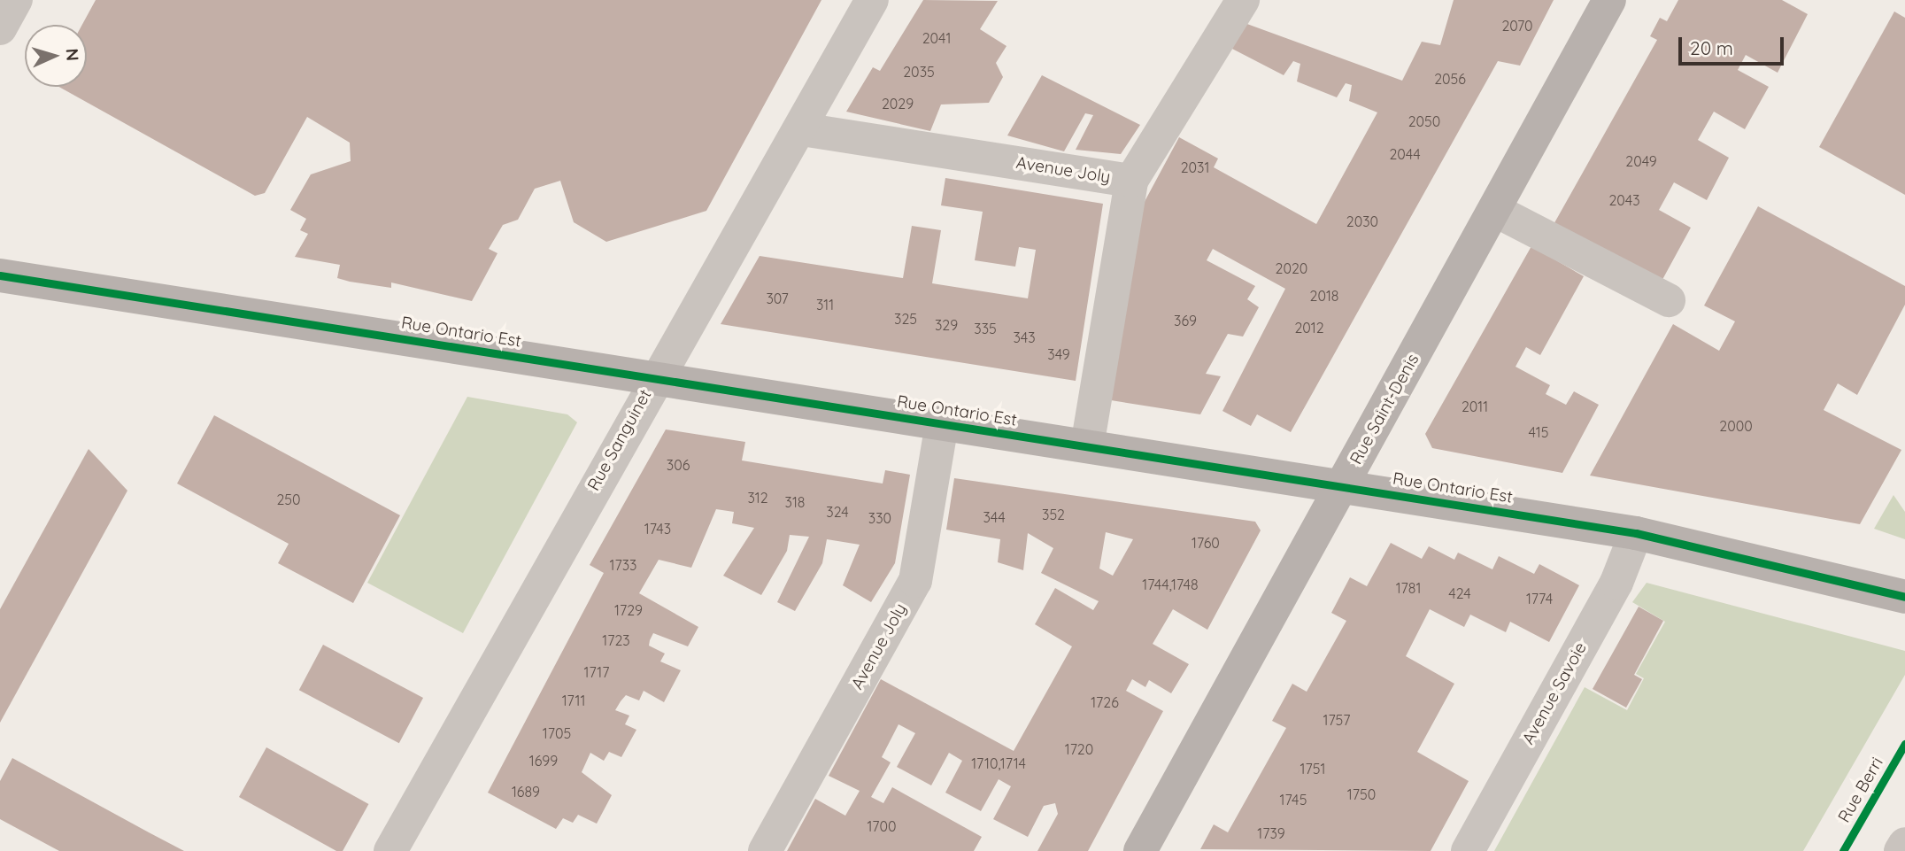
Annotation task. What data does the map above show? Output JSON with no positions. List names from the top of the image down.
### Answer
{
  "streets": {
    "main road": ["Rue Ontario Est", "Rue Saint-Denis"],
    "street": ["Avenue Joly", "Rue Sanguinet", "Avenue Savoie"],
    "cycle path": ["Rue Berri"]
  },
  "crossings": [
    ["Avenue Joly", "Rue Ontario Est"],
    ["Avenue Joly", "Rue Sanguinet"],
    ["Rue Ontario Est", "Rue Saint-Denis"],
    ["Rue Ontario Est", "Rue Sanguinet"],
    ["Rue Ontario Est", "Avenue Savoie"]
  ],
  "house_numbers": [
    "2070",
    "2041",
    "2035",
    "2056",
    "2029",
    "2050",
    "2044",
    "2049",
    "2031",
    "2043",
    "2030",
    "2020",
    "2018",
    "307",
    "311",
    "325",
    "369",
    "329",
    "2012",
    "335",
    "343",
    "349",
    "2011",
    "2000",
    "415",
    "306",
    "312",
    "250",
    "318",
    "324",
    "352",
    "344",
    "330",
    "1743",
    "1760",
    "1733",
    "1744,1748",
    "1781",
    "424",
    "1774",
    "1729",
    "1723",
    "1717",
    "1711",
    "1726",
    "1757",
    "1705",
    "1720",
    "1699",
    "1710,1714",
    "1751",
    "1689",
    "1750",
    "1745",
    "1700",
    "1739"
  ],
  "scale_bar": "20 m",
  "north": "right"
}
